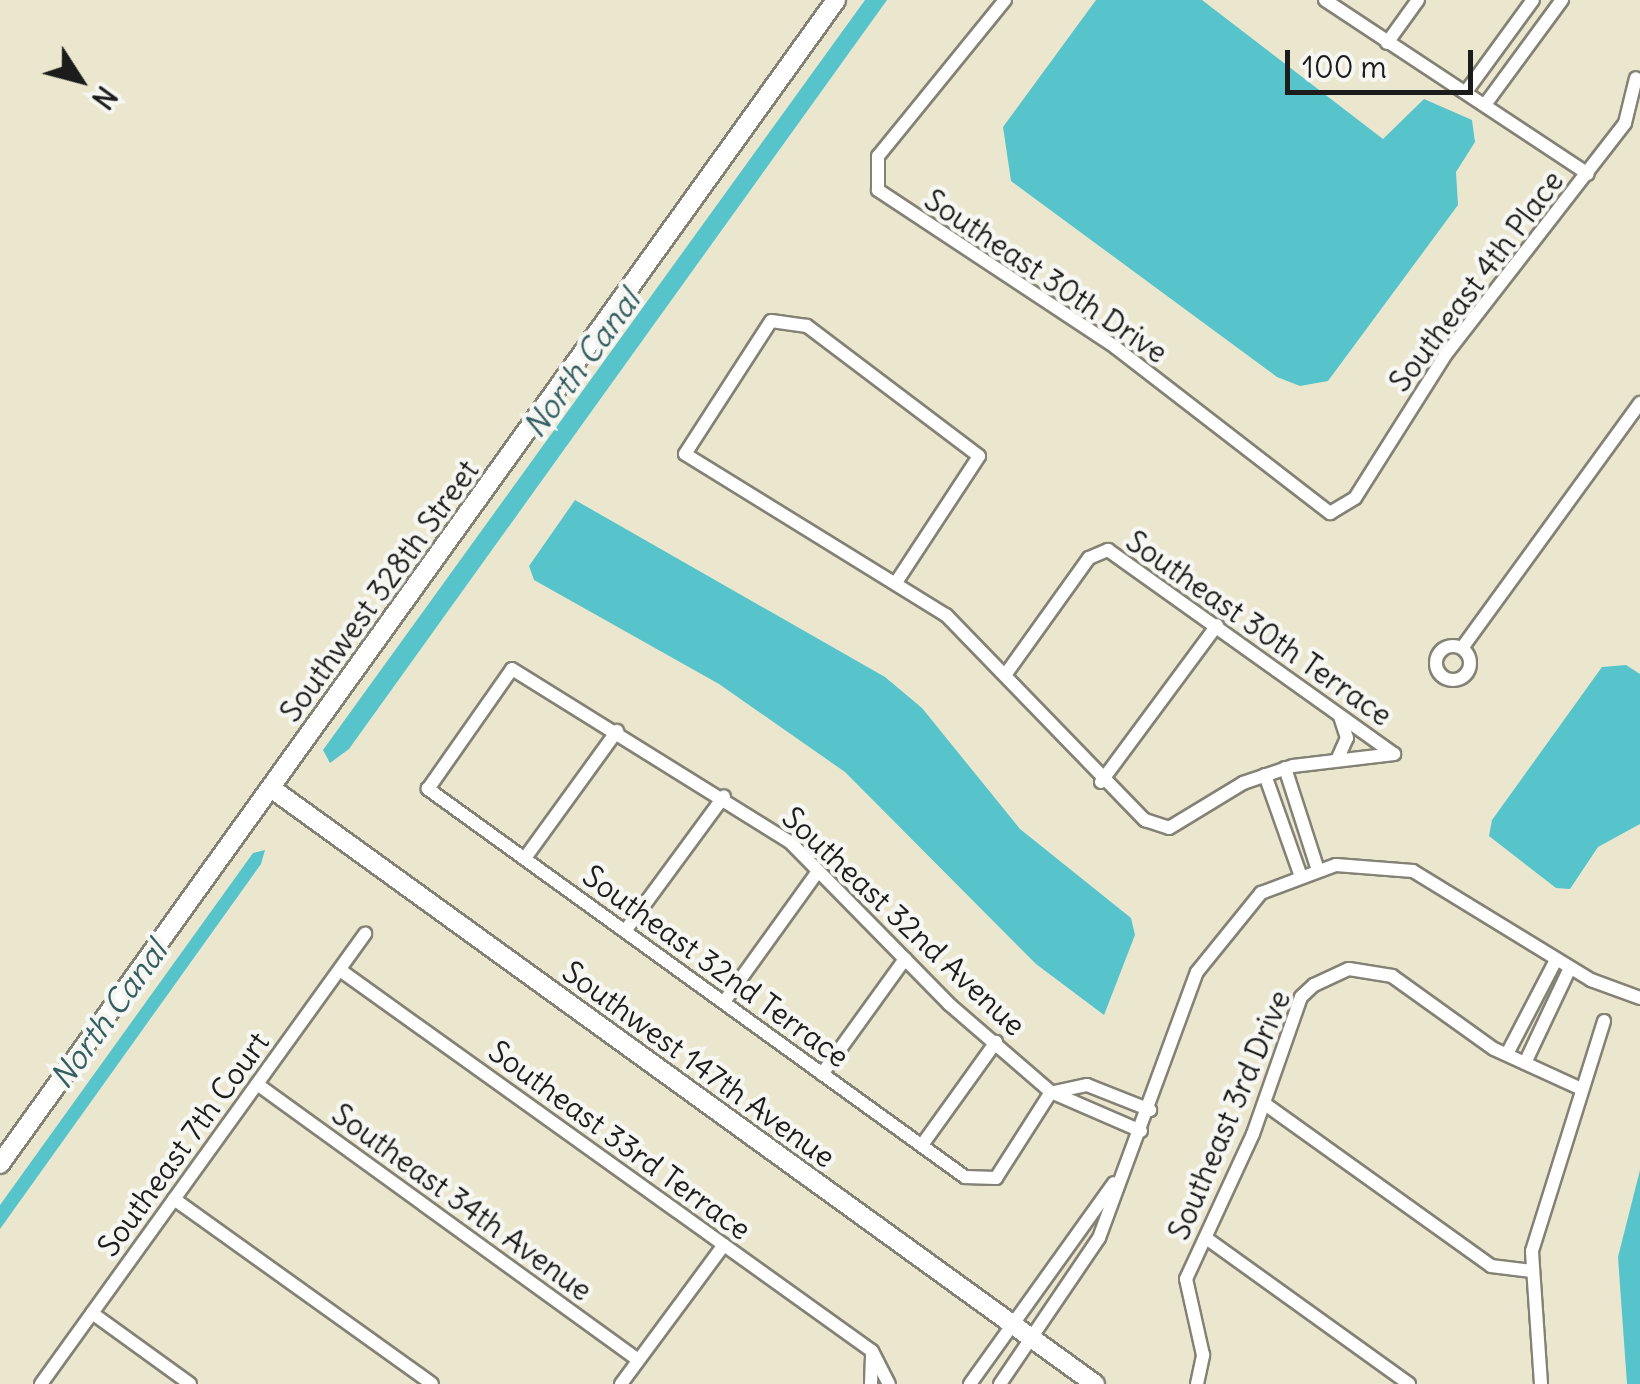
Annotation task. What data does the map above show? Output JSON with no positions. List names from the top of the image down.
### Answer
{
  "streets": {
    "street": [
      "Southeast 30th Drive",
      "Southeast 4th Place",
      "Southwest 328th Street",
      "Southeast 30th Terrace",
      "Southeast 32nd Avenue",
      "Southeast 32nd Terrace",
      "Southwest 147th Avenue",
      "Southeast 3rd Drive",
      "Southeast 33rd Terrace",
      "Southeast 7th Court",
      "Southeast 34th Avenue"
    ]
  },
  "crossings": [
    ["Southeast 30th Drive", "Southeast 4th Place"],
    ["Southwest 328th Street", "Southwest 147th Avenue"],
    ["Southeast 32nd Avenue", "Southeast 32nd Terrace"],
    ["Southeast 33rd Terrace", "Southeast 7th Court"],
    ["Southeast 7th Court", "Southeast 34th Avenue"]
  ],
  "water": ["North Canal"],
  "scale_bar": "100 m",
  "north": "bottom right"
}
